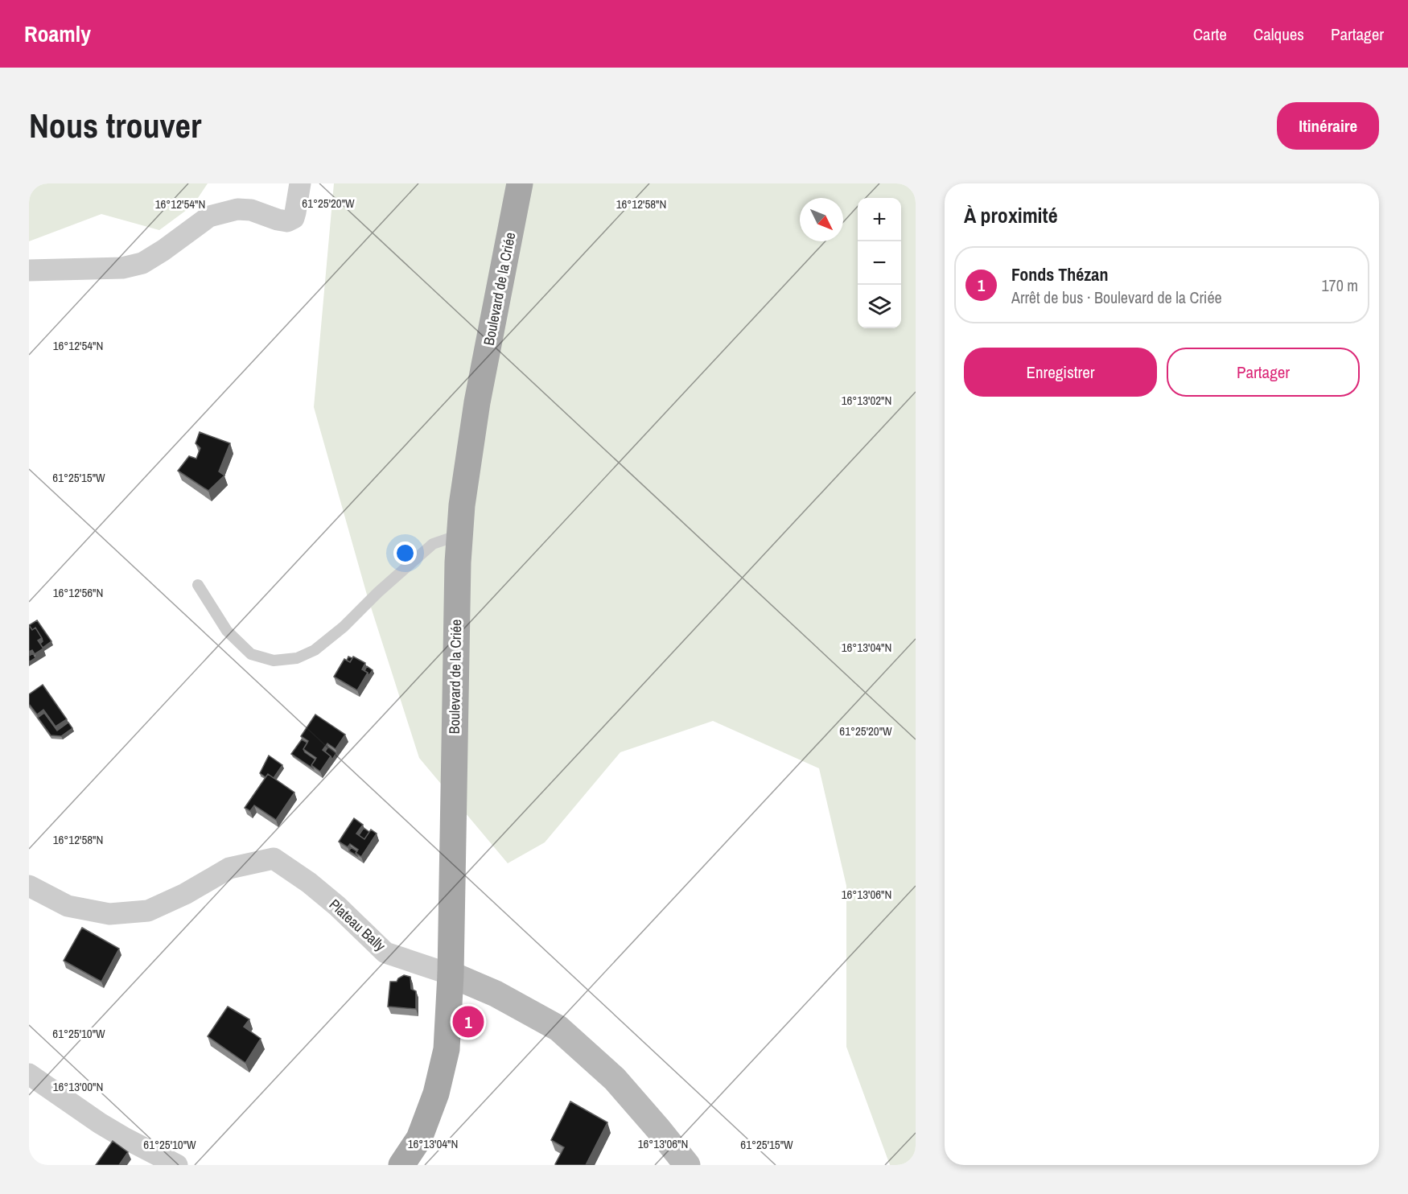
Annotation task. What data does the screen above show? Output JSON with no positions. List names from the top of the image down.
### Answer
{
  "streets": {
    "main road": ["Boulevard de la Criée"],
    "street": ["Plateau Bally"]
  },
  "crossings": [
    ["Boulevard de la Criée", "Plateau Bally"]
  ],
  "north": "bottom right",
  "page": {
    "header": "Roamly",
    "nav": ["Carte", "Calques", "Partager"],
    "buttons": [
      "Itinéraire",
      ["Enregistrer", "Partager"]
    ],
    "title": "Nous trouver",
    "heading": "À proximité",
    "map_buttons": ["+", "−"],
    "list": [
      {
        "mark": "1",
        "name": "Fonds Thézan",
        "note": "Arrêt de bus · Boulevard de la Criée",
        "value": "170 m"
      }
    ],
    "pins": "1"
  },
  "coordinates": [
    "61°25'20\"W",
    "16°12'54\"N",
    "16°12'58\"N",
    "16°13'02\"N",
    "61°25'15\"W",
    "16°12'56\"N",
    "16°13'04\"N",
    "16°13'06\"N",
    "61°25'10\"W",
    "16°13'00\"N"
  ]
}
